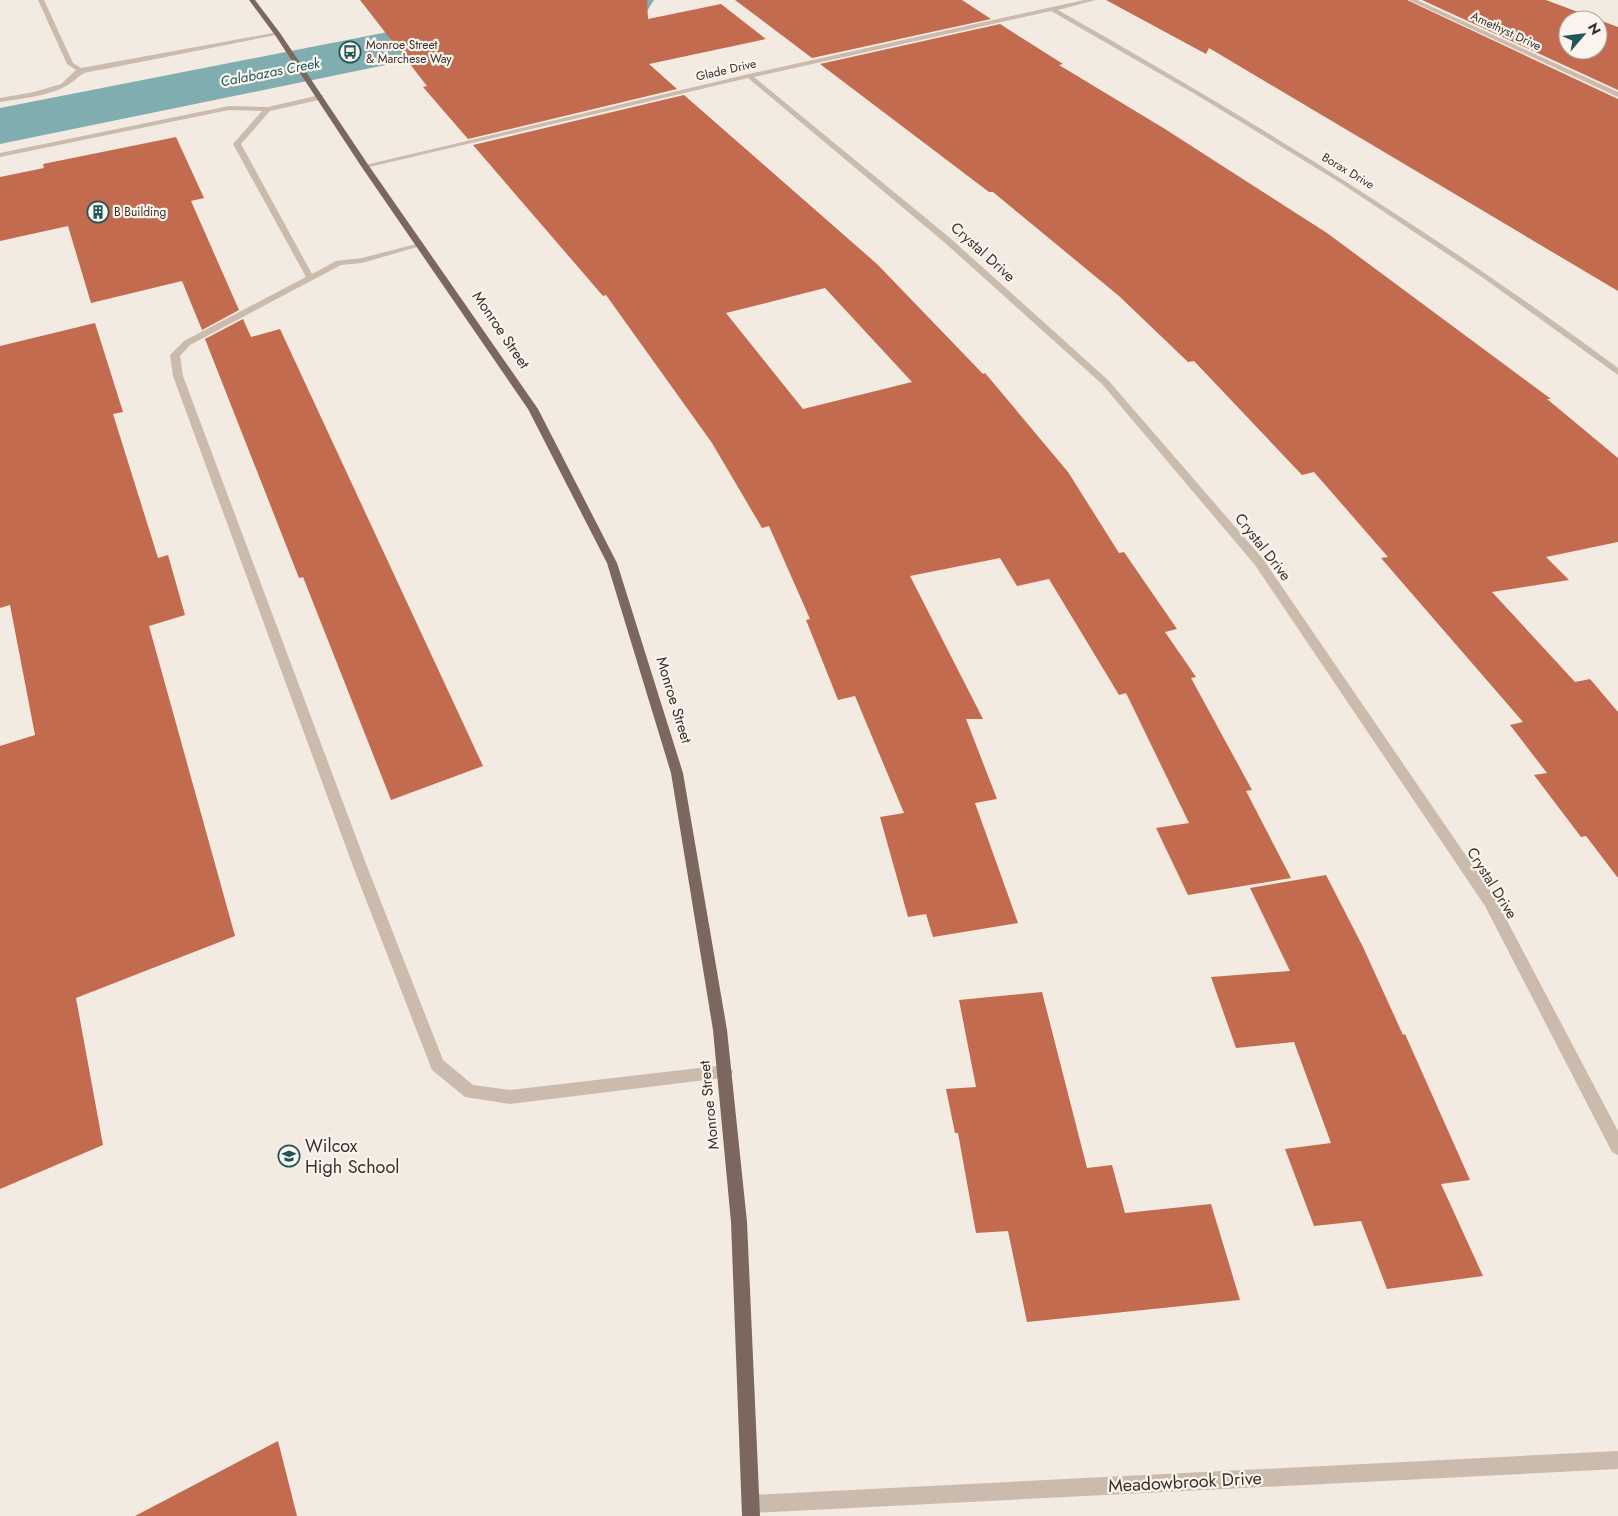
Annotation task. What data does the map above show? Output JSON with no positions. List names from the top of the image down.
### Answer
{
  "streets": {
    "main road": ["Monroe Street"],
    "street": [
      "Amethyst Drive",
      "Glade Drive",
      "Borax Drive",
      "Crystal Drive",
      "Meadowbrook Drive"
    ]
  },
  "crossings": [
    ["Glade Drive", "Borax Drive"],
    ["Glade Drive", "Crystal Drive"],
    ["Glade Drive", "Monroe Street"],
    ["Monroe Street", "Meadowbrook Drive"]
  ],
  "water": ["Calabazas Creek"],
  "places": {
    "bus stop": ["Monroe Street & Marchese Way"],
    "building": ["B Building"],
    "school or university": ["Wilcox High School"]
  },
  "north": "top right"
}
